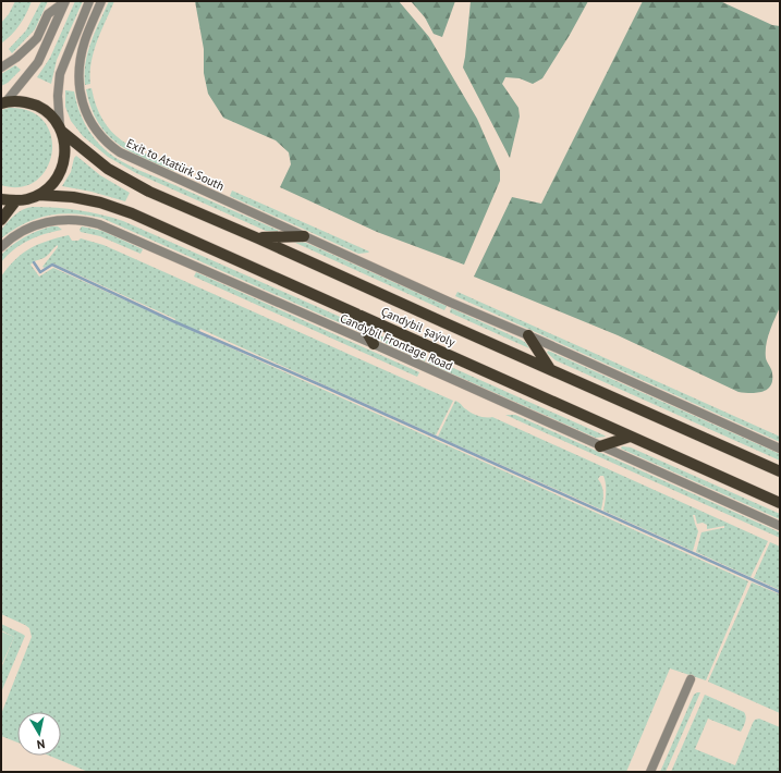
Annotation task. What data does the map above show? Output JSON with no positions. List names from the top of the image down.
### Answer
{
  "streets": {
    "main road": ["Çandybil şaýoly"],
    "street": ["Exit to Atatürk South", "Candybil Frontage Road"]
  },
  "north": "bottom"
}
